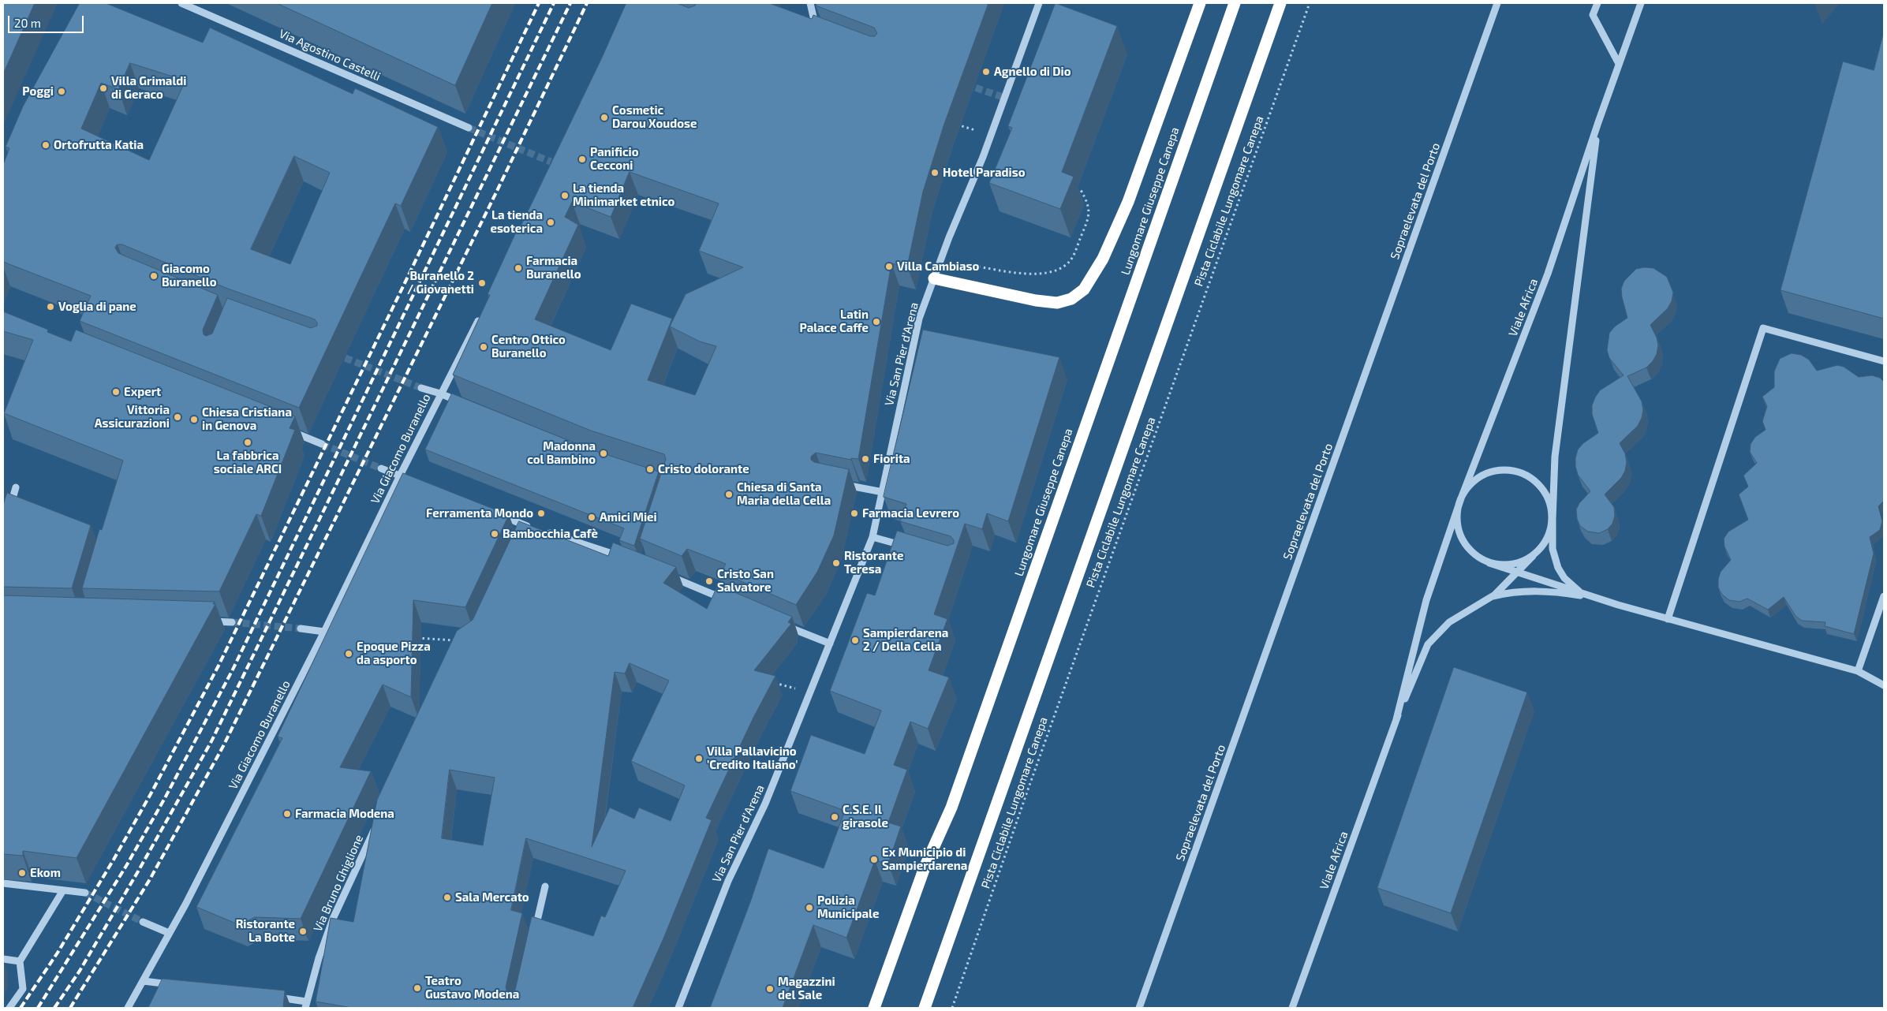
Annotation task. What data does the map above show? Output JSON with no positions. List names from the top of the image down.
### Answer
{
  "streets": {
    "highway": ["Lungomare Giuseppe Canepa"],
    "street": [
      "Via Agostino Castelli",
      "Sopraelevata del Porto",
      "Viale Africa",
      "Via San Pier d'Arena",
      "Via Giacomo Buranello",
      "Via Bruno Ghiglione"
    ],
    "path": ["Pista Ciclabile Lungomare Canepa"]
  },
  "places": [
    "Agnello di Dio",
    "Villa Grimaldi di Geraco",
    "Poggi",
    "Cosmetic Darou Xoudose",
    "Ortofrutta Katia",
    "Panificio Cecconi",
    "Hotel Paradiso",
    "La tienda Minimarket etnico",
    "La tienda esoterica",
    "Villa Cambiaso",
    "Farmacia Buranello",
    "Giacomo Buranello",
    "Buranello 2 / Giovanetti",
    "Voglia di pane",
    "Latin Palace Caffe",
    "Centro Ottico Buranello",
    "Expert",
    "Vittoria Assicurazioni",
    "Chiesa Cristiana in Genova",
    "La fabbrica sociale ARCI",
    "Madonna col Bambino",
    "Fiorita",
    "Cristo dolorante",
    "Chiesa di Santa Maria della Cella",
    "Ferramenta Mondo",
    "Farmacia Levrero",
    "Amici Miei",
    "Bambocchia Cafè",
    "Ristorante Teresa",
    "Cristo San Salvatore",
    "Sampierdarena 2 / Della Cella",
    "Epoque Pizza da asporto",
    "Villa Pallavicino 'Credito Italiano'",
    "Farmacia Modena",
    "C.S.E. Il girasole",
    "Ex Municipio di Sampierdarena",
    "Ekom",
    "Sala Mercato",
    "Polizia Municipale",
    "Ristorante La Botte",
    "Teatro Gustavo Modena",
    "Magazzini del Sale"
  ],
  "scale_bar": "20 m"
}
